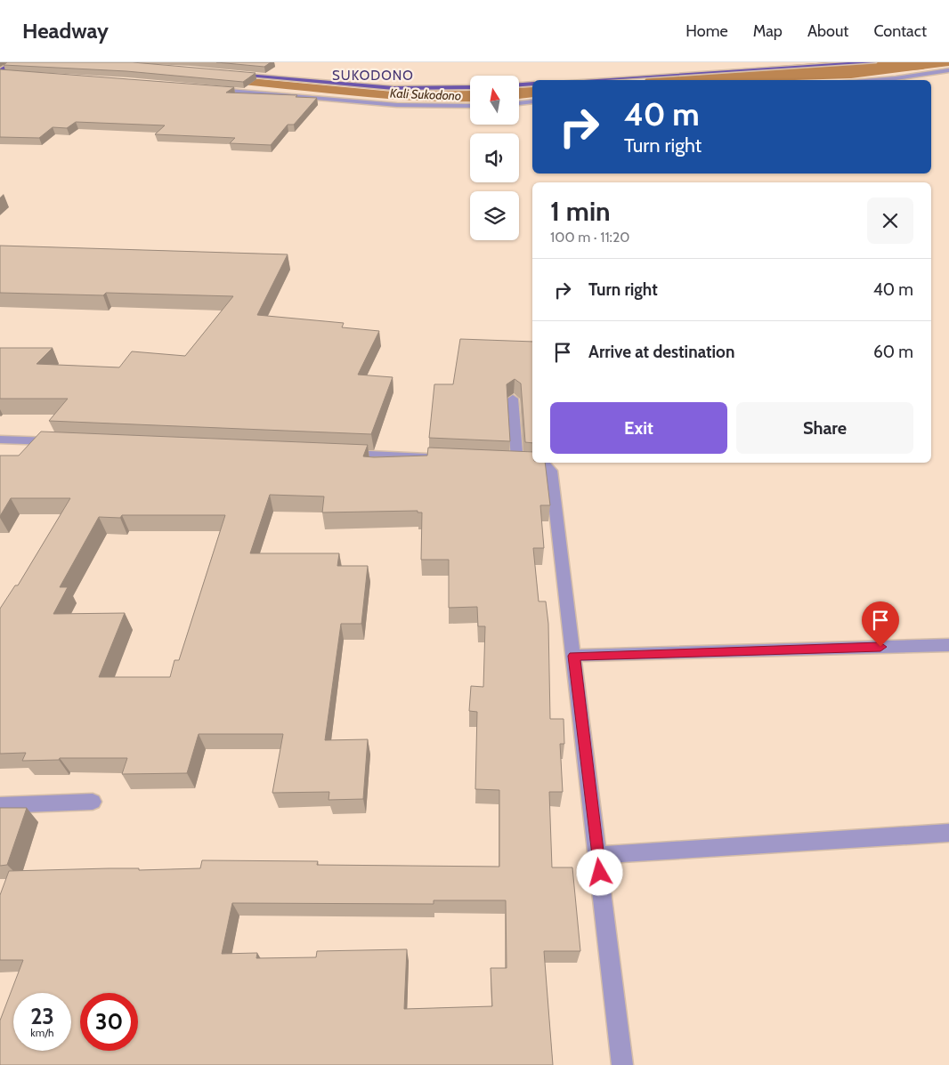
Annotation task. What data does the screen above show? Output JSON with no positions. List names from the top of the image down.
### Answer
{
  "districts": ["SUKODONO"],
  "water": ["Kali Sukodono"],
  "north": "top",
  "page": {
    "header": "Headway",
    "nav": [
      "Home",
      "Map",
      "About",
      "Contact"
    ],
    "turn": ["40 m", "Turn right"],
    "heading": ["1 min", "100 m · 11:20"],
    "list": [
      {
        "name": "Turn right",
        "value": "40 m"
      },
      {
        "name": "Arrive at destination",
        "value": "60 m"
      }
    ],
    "buttons": ["Exit", "Share"],
    "speed": "23 km/h",
    "limit": "30"
  }
}
